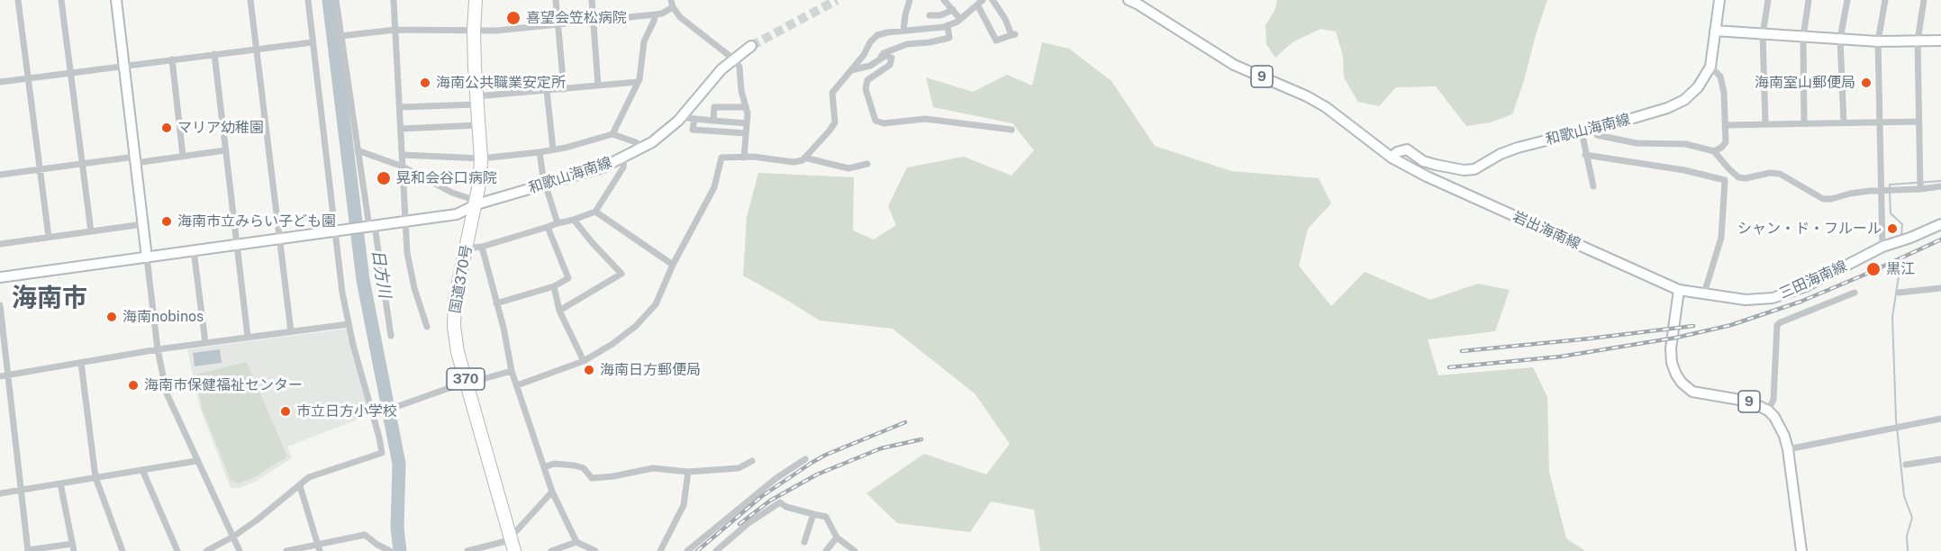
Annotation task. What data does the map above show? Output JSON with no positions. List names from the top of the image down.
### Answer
{
  "streets": {
    "highway": ["国道370号", "370"],
    "main road": [
      "9",
      "和歌山海南線",
      "岩出海南線",
      "三田海南線"
    ]
  },
  "crossings": [
    ["9", "岩出海南線"],
    ["9", "三田海南線"],
    ["和歌山海南線", "岩出海南線"],
    ["和歌山海南線", "国道370号"],
    ["岩出海南線", "三田海南線"]
  ],
  "districts": ["海南市"],
  "water": ["日方川"],
  "places": [
    "喜望会笠松病院",
    "海南公共職業安定所",
    "海南室山郵便局",
    "マリア幼稚園",
    "晃和会谷口病院",
    "海南市立みらい子ども園",
    "シャン・ド・フルール",
    "黒江",
    "海南nobinos",
    "海南日方郵便局",
    "海南市保健福祉センター",
    "市立日方小学校"
  ]
}
